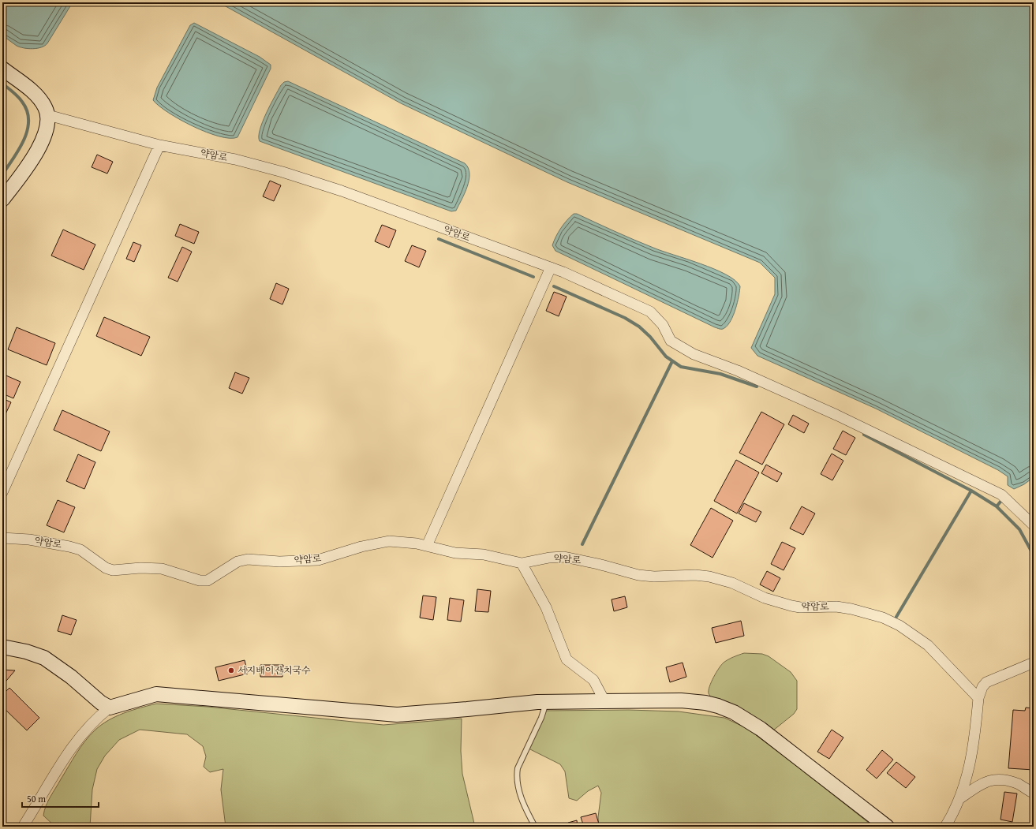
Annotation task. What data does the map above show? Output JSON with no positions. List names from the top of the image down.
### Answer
{
  "streets": {
    "street": ["약암로"]
  },
  "places": ["서지배이잔치국수"],
  "scale_bar": "50 m"
}
